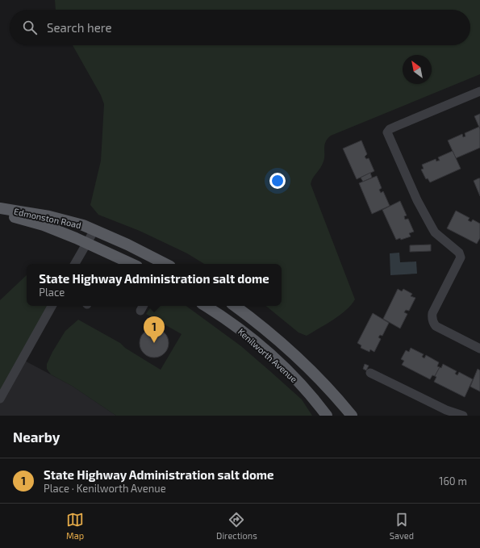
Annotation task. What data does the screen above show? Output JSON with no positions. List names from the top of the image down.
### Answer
{
  "streets": {
    "main road": ["Edmonston Road", "Kenilworth Avenue"]
  },
  "north": "top left",
  "page": {
    "search": "Search here",
    "popup": ["State Highway Administration salt dome", "Place"],
    "pins": "1",
    "heading": "Nearby",
    "list": [
      {
        "mark": "1",
        "name": "State Highway Administration salt dome",
        "note": "Place · Kenilworth Avenue",
        "value": "160 m"
      }
    ],
    "nav": ["Map", "Directions", "Saved"]
  }
}
